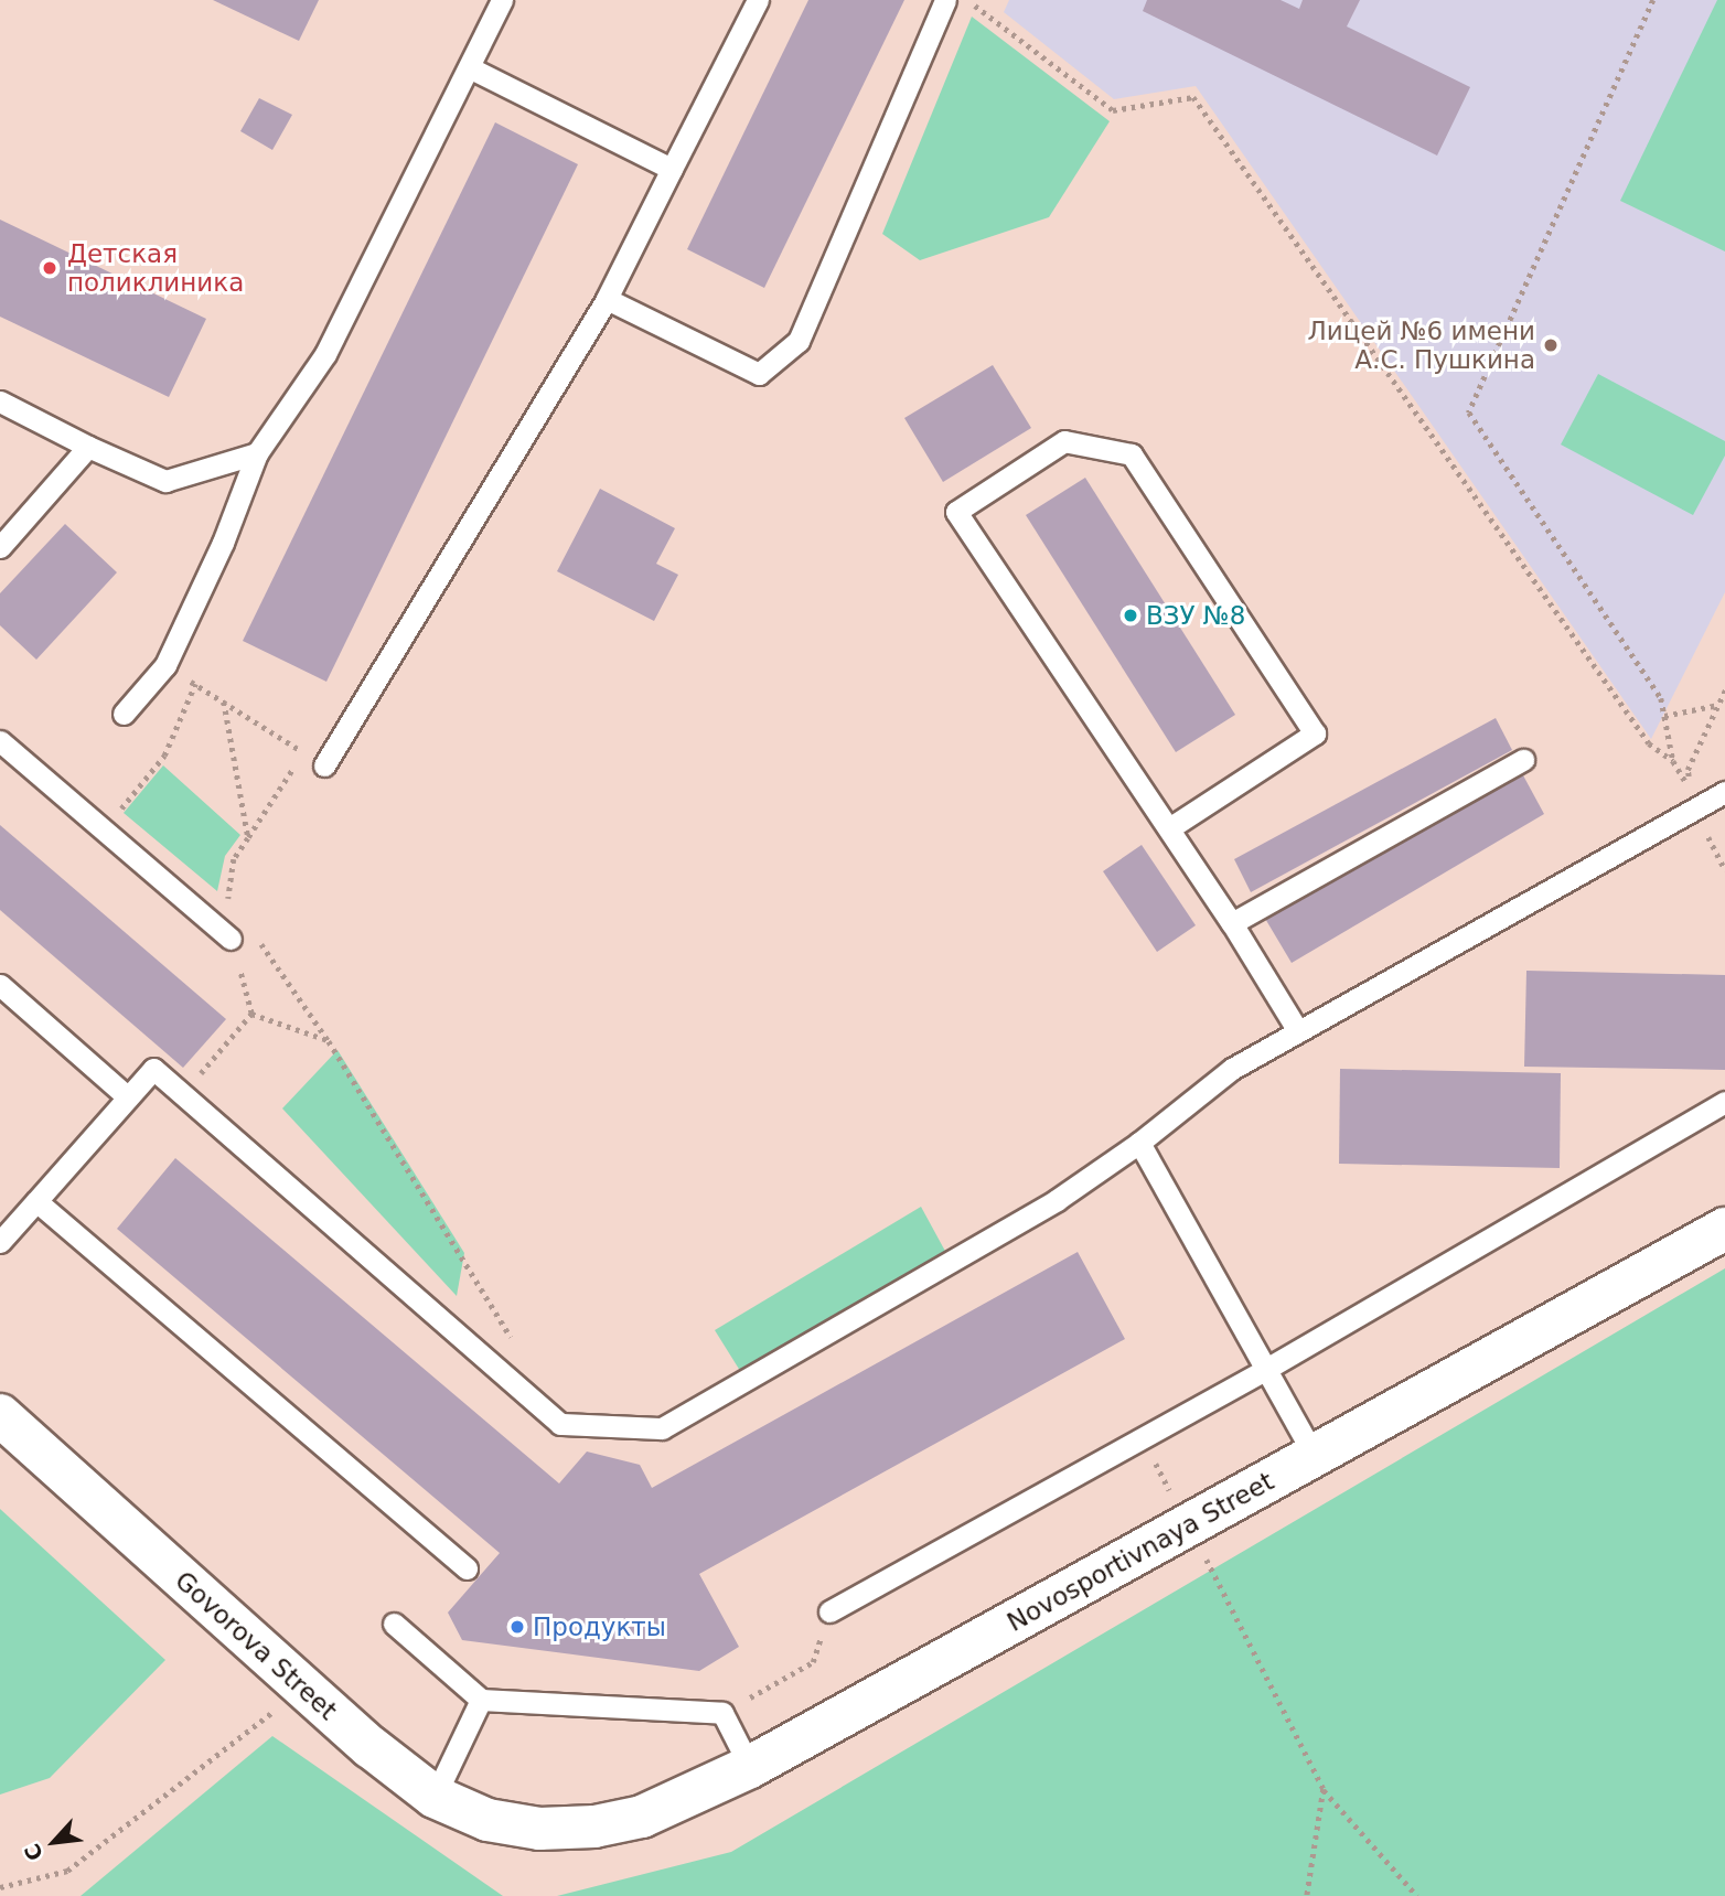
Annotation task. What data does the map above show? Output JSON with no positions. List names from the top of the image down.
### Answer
{
  "streets": {
    "main road": ["Novosportivnaya Street", "Govorova Street"]
  },
  "crossings": [
    ["Novosportivnaya Street", "Govorova Street"]
  ],
  "places": [
    "Детская поликлиника",
    "Лицей №6 имени А.С. Пушкина",
    "ВЗУ №8",
    "Продукты"
  ],
  "north": "bottom left"
}
